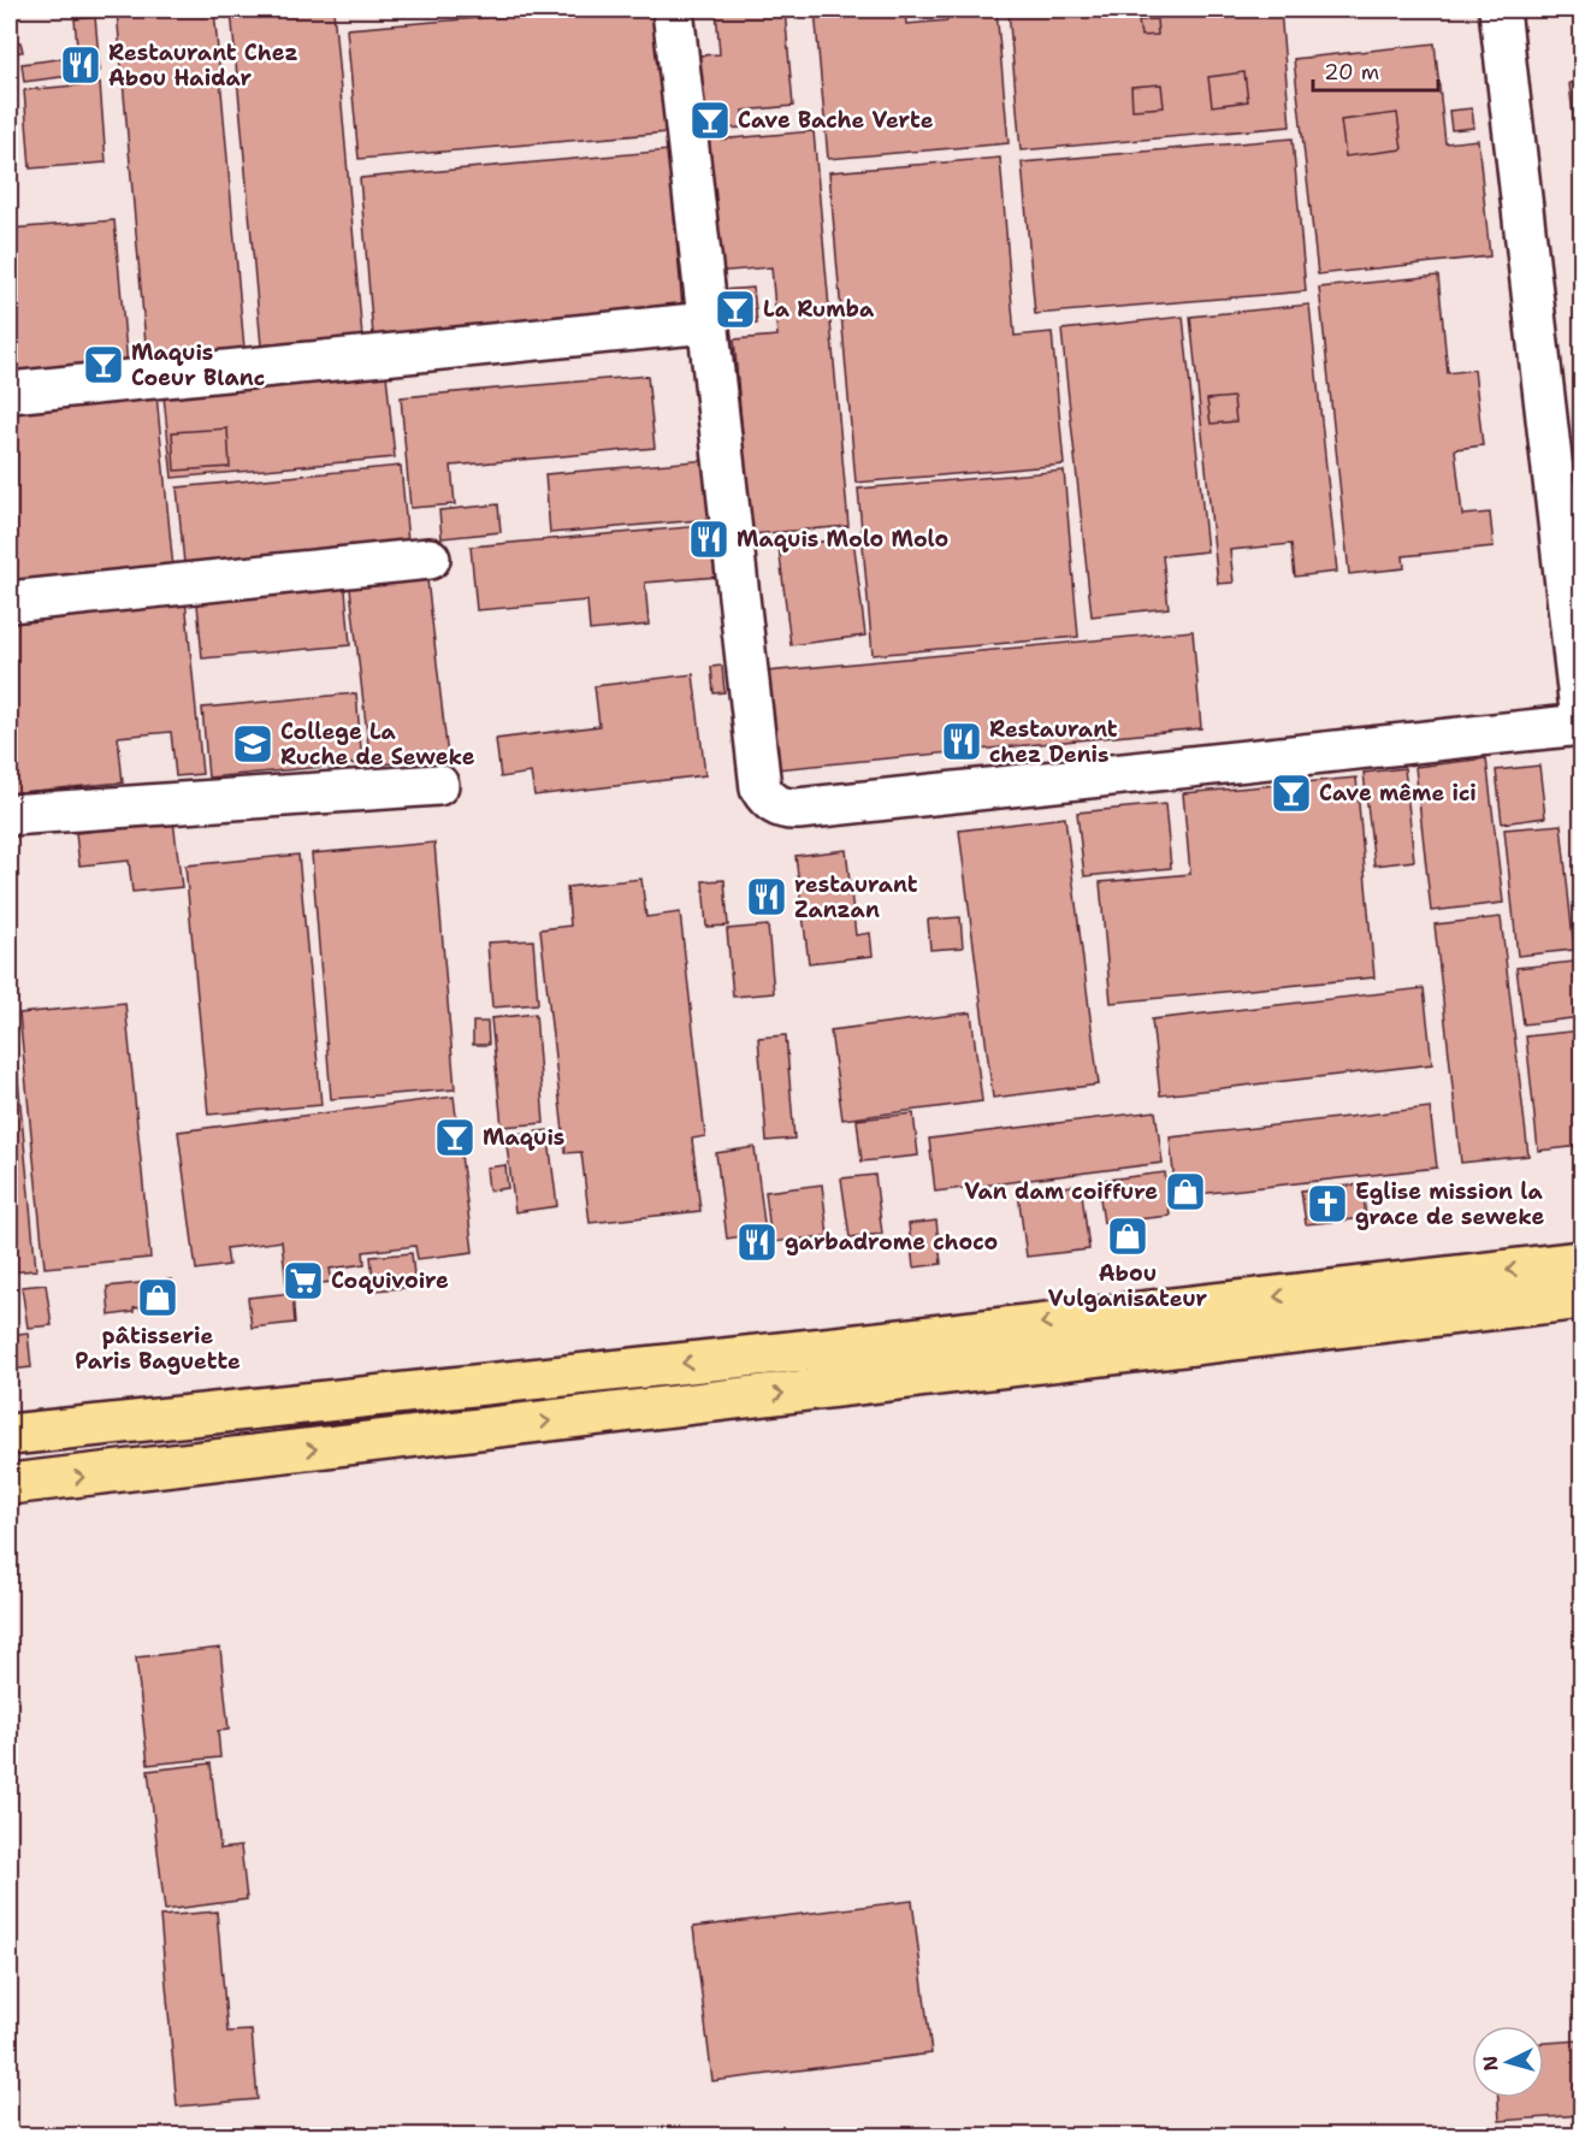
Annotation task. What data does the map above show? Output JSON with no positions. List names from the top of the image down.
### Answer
{
  "places": {
    "restaurant": [
      "Restaurant Chez Abou Haidar",
      "Maquis Molo Molo",
      "Restaurant chez Denis",
      "restaurant Zanzan",
      "garbadrome choco"
    ],
    "bar": [
      "Cave Bache Verte",
      "La Rumba",
      "Maquis Coeur Blanc",
      "Cave même ici",
      "Maquis"
    ],
    "school or university": ["College La Ruche de Seweke"],
    "shop": ["Van dam coiffure", "Abou Vulganisateur", "pâtisserie Paris Baguette"],
    "church": ["Eglise mission la grace de seweke"],
    "supermarket": ["Coquivoire"]
  },
  "scale_bar": "20 m",
  "north": "left"
}
